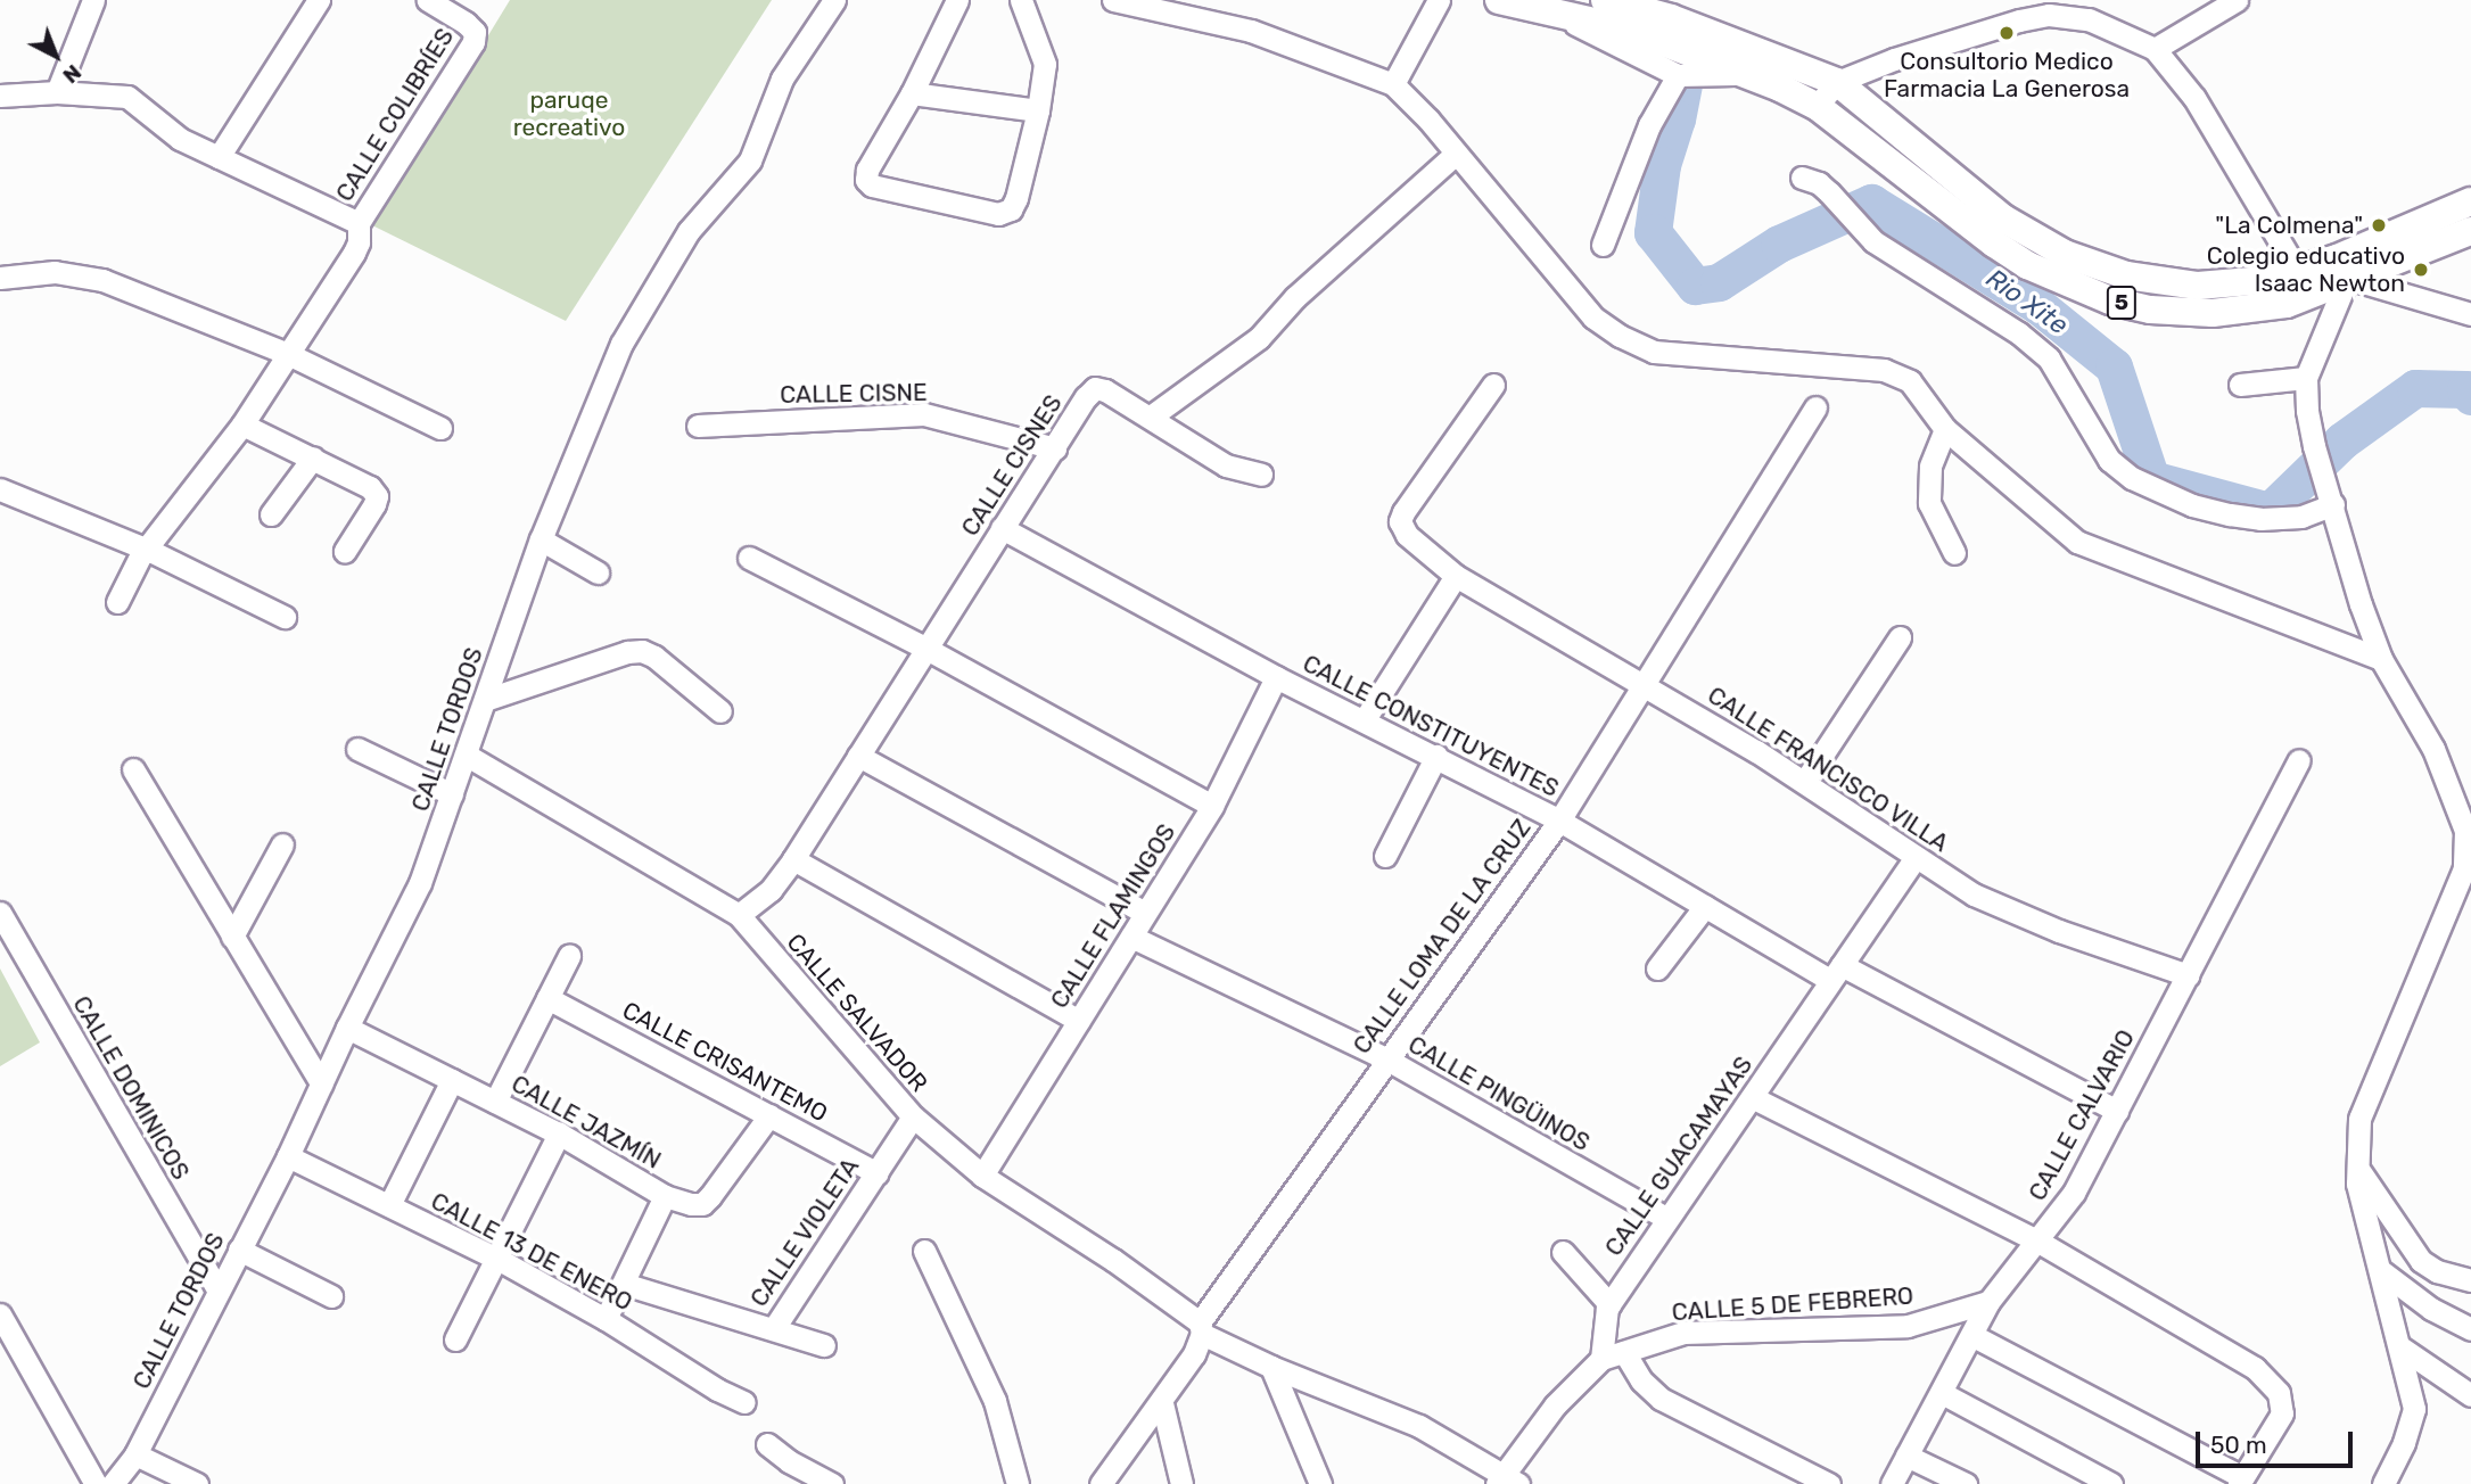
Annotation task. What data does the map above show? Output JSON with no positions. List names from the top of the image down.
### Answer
{
  "streets": {
    "main road": ["5"],
    "street": [
      "CALLE COLIBRÍES",
      "CALLE CISNE",
      "CALLE CISNES",
      "CALLE CONSTITUYENTES",
      "CALLE TORDOS",
      "CALLE FRANCISCO VILLA",
      "CALLE FLAMINGOS",
      "CALLE LOMA DE LA CRUZ",
      "CALLE SALVADOR",
      "CALLE CRISANTEMO",
      "CALLE DOMINICOS",
      "CALLE PINGÜINOS",
      "CALLE CALVARIO",
      "CALLE JAZMÍN",
      "CALLE GUACAMAYAS",
      "CALLE VIOLETA",
      "CALLE 13 DE ENERO",
      "CALLE 5 DE FEBRERO"
    ]
  },
  "crossings": [
    ["CALLE CISNE", "CALLE CISNES"],
    ["CALLE CISNES", "CALLE CONSTITUYENTES"],
    ["CALLE CISNES", "CALLE SALVADOR"],
    ["CALLE CONSTITUYENTES", "CALLE FLAMINGOS"],
    ["CALLE CONSTITUYENTES", "CALLE LOMA DE LA CRUZ"],
    ["CALLE CONSTITUYENTES", "CALLE CALVARIO"],
    ["CALLE CONSTITUYENTES", "CALLE GUACAMAYAS"],
    ["CALLE TORDOS", "CALLE SALVADOR"],
    ["CALLE TORDOS", "CALLE DOMINICOS"],
    ["CALLE TORDOS", "CALLE JAZMÍN"],
    ["CALLE TORDOS", "CALLE 13 DE ENERO"],
    ["CALLE FRANCISCO VILLA", "CALLE LOMA DE LA CRUZ"],
    ["CALLE FRANCISCO VILLA", "CALLE CALVARIO"],
    ["CALLE FRANCISCO VILLA", "CALLE GUACAMAYAS"],
    ["CALLE FLAMINGOS", "CALLE SALVADOR"],
    ["CALLE FLAMINGOS", "CALLE PINGÜINOS"],
    ["CALLE LOMA DE LA CRUZ", "CALLE SALVADOR"],
    ["CALLE LOMA DE LA CRUZ", "CALLE PINGÜINOS"],
    ["CALLE SALVADOR", "CALLE VIOLETA"],
    ["CALLE CRISANTEMO", "CALLE JAZMÍN"],
    ["CALLE CRISANTEMO", "CALLE VIOLETA"],
    ["CALLE PINGÜINOS", "CALLE GUACAMAYAS"],
    ["CALLE CALVARIO", "CALLE 5 DE FEBRERO"],
    ["CALLE GUACAMAYAS", "CALLE 5 DE FEBRERO"]
  ],
  "water": ["Rio Xite"],
  "parks": ["paruqe recreativo"],
  "places": ["Consultorio Medico Farmacia La Generosa", "\"La Colmena\"", "Colegio educativo Isaac Newton"],
  "scale_bar": "50 m",
  "north": "bottom right"
}
